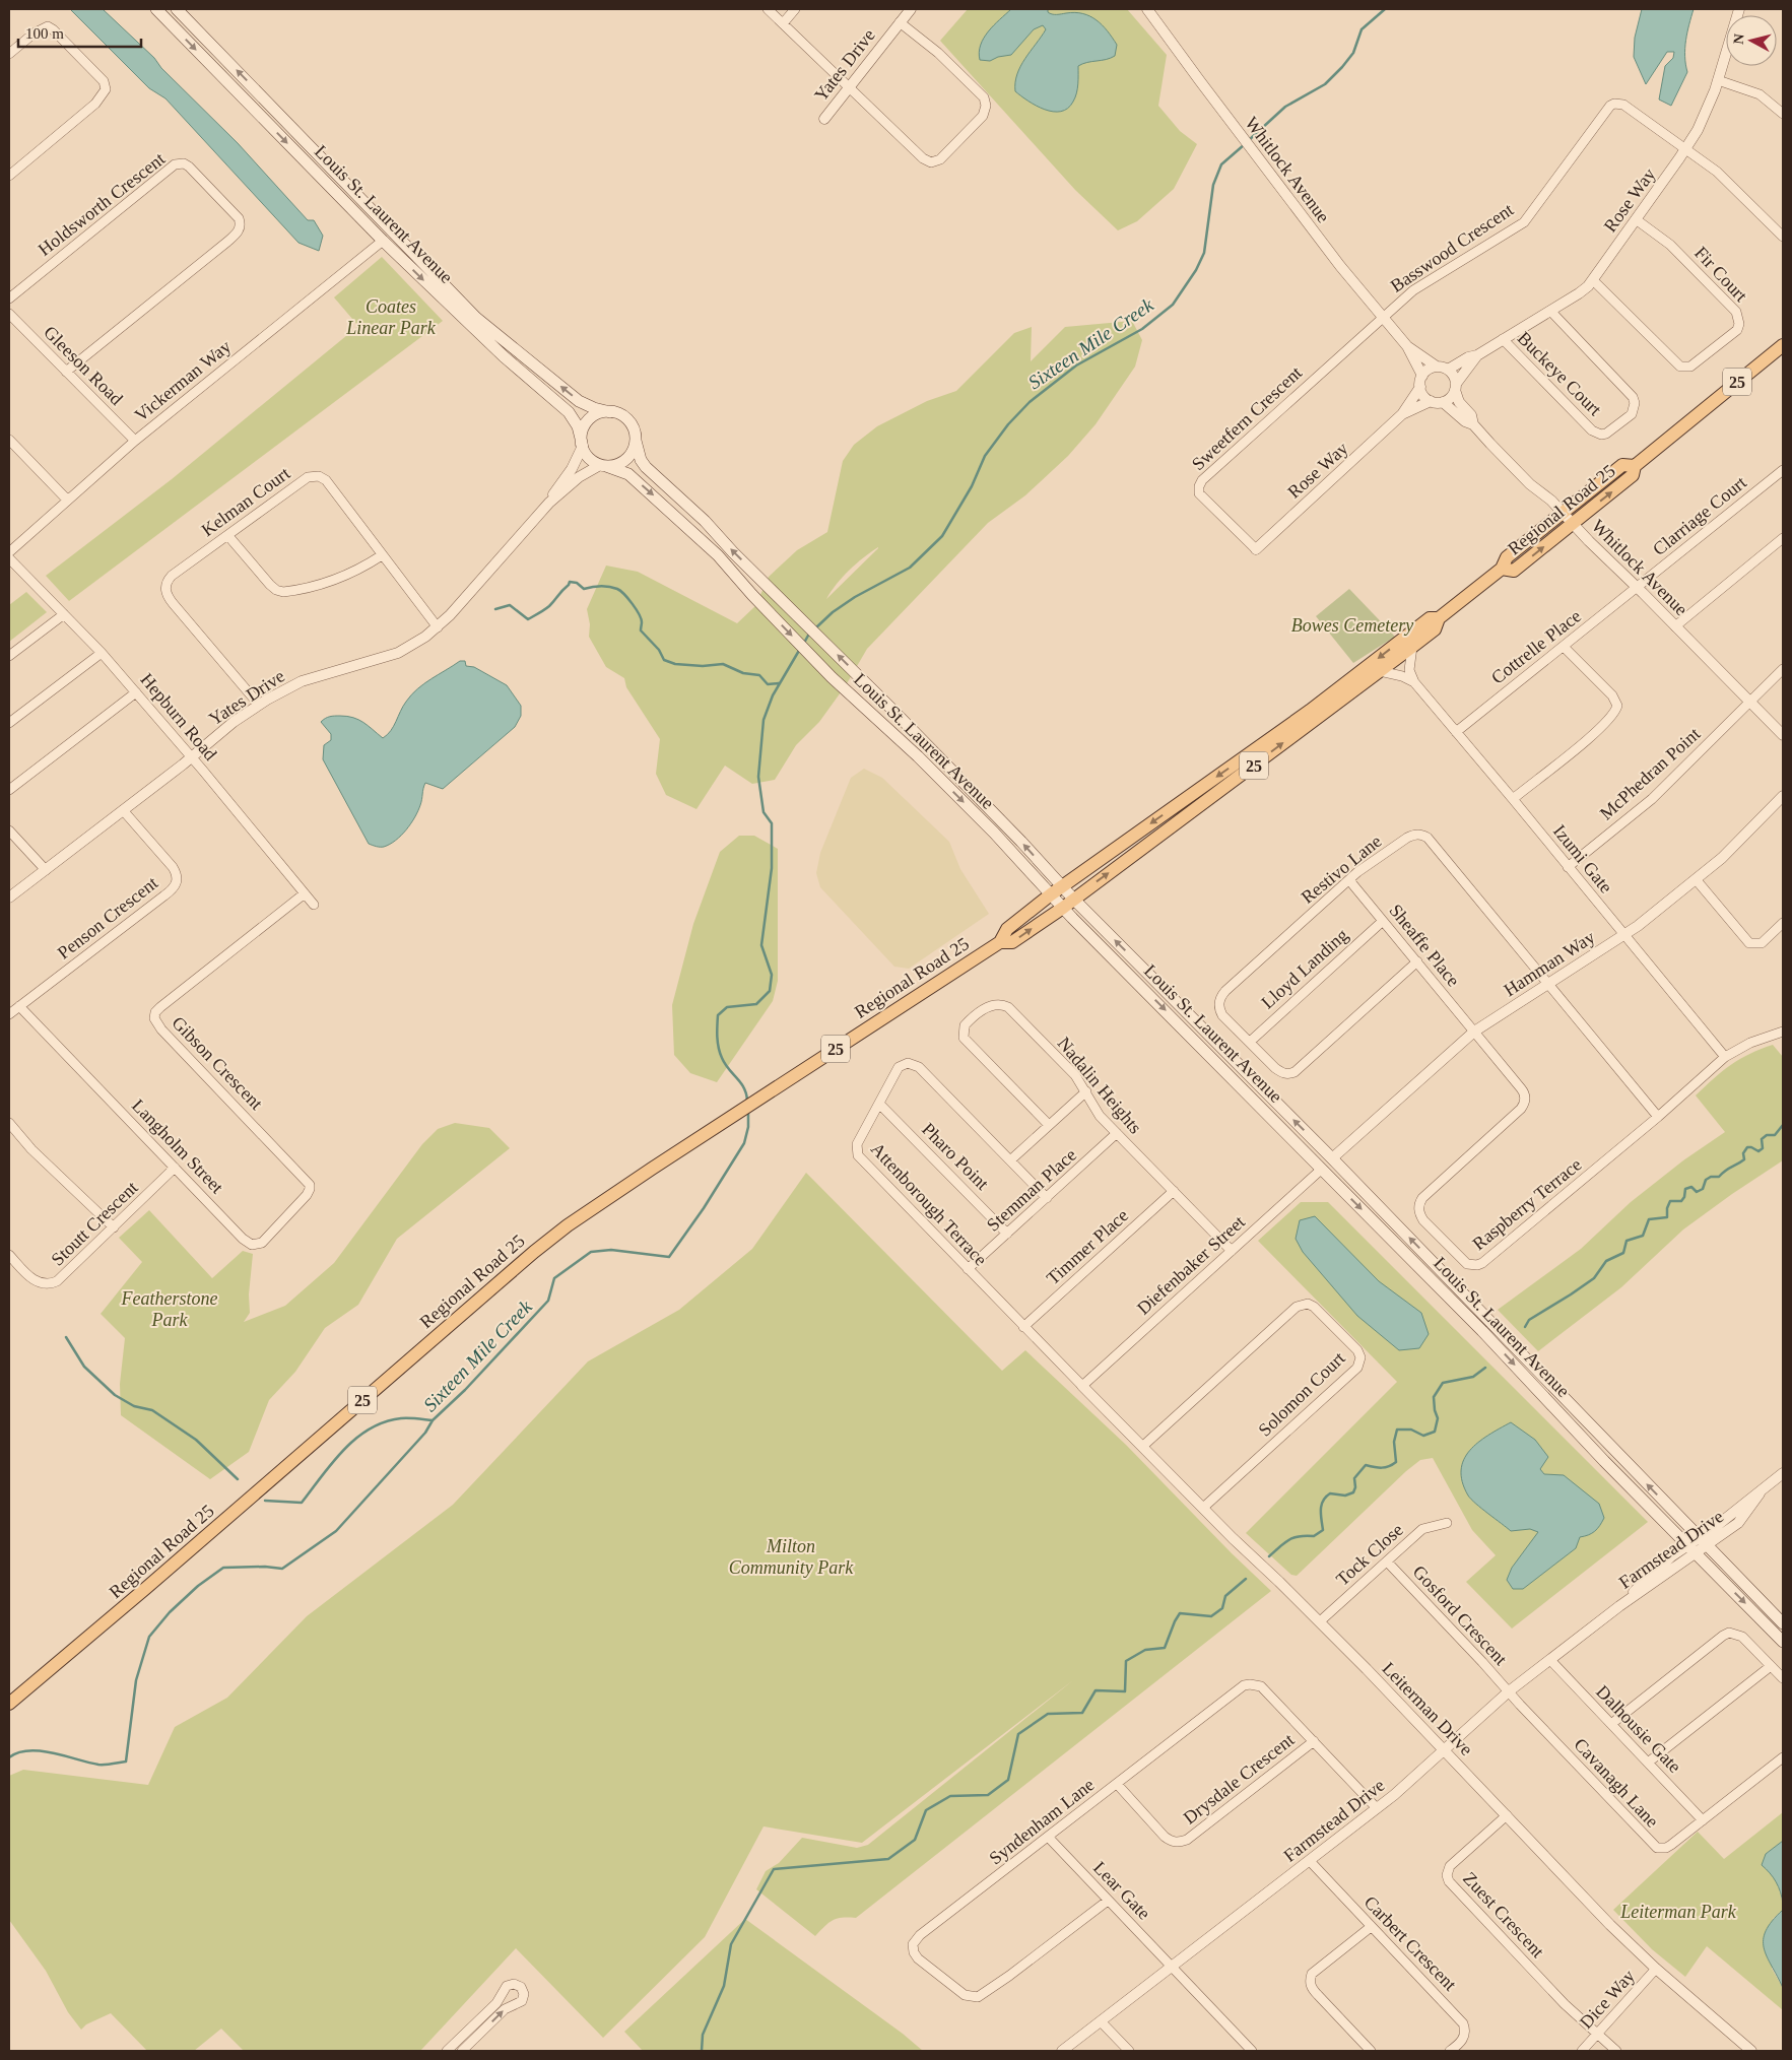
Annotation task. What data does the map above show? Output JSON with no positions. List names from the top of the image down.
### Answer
{
  "streets": {
    "main road": ["Louis St. Laurent Avenue", "25", "Regional Road 25"],
    "street": [
      "Yates Drive",
      "Whitlock Avenue",
      "Rose Way",
      "Holdsworth Crescent",
      "Basswood Crescent",
      "Fir Court",
      "Gleeson Road",
      "Buckeye Court",
      "Vickerman Way",
      "Sweetfern Crescent",
      "Kelman Court",
      "Clarriage Court",
      "Cottrelle Place",
      "Hepburn Road",
      "McPhedran Point",
      "Izumi Gate",
      "Restivo Lane",
      "Penson Crescent",
      "Sheaffe Place",
      "Hamman Way",
      "Lloyd Landing",
      "Gibson Crescent",
      "Nadalin Heights",
      "Langholm Street",
      "Pharo Point",
      "Stemman Place",
      "Attenborough Terrace",
      "Raspberry Terrace",
      "Stoutt Crescent",
      "Timmer Place",
      "Diefenbaker Street",
      "Solomon Court",
      "Farmstead Drive",
      "Tock Close",
      "Gosford Crescent",
      "Leiterman Drive",
      "Dalhousie Gate",
      "Drysdale Crescent",
      "Cavanagh Lane",
      "Syndenham Lane",
      "Lear Gate",
      "Zuest Crescent",
      "Carbert Crescent",
      "Dice Way"
    ]
  },
  "crossings": [
    ["Yates Drive", "Louis St. Laurent Avenue"],
    ["Yates Drive", "Kelman Court"],
    ["Yates Drive", "Hepburn Road"],
    ["Yates Drive", "Penson Crescent"],
    ["Whitlock Avenue", "Rose Way"],
    ["Whitlock Avenue", "Basswood Crescent"],
    ["Whitlock Avenue", "Sweetfern Crescent"],
    ["Whitlock Avenue", "Regional Road 25"],
    ["Whitlock Avenue", "Clarriage Court"],
    ["Whitlock Avenue", "Cottrelle Place"],
    ["Whitlock Avenue", "McPhedran Point"],
    ["Rose Way", "Basswood Crescent"],
    ["Rose Way", "Fir Court"],
    ["Rose Way", "Buckeye Court"],
    ["Rose Way", "Sweetfern Crescent"],
    ["Holdsworth Crescent", "Gleeson Road"],
    ["Louis St. Laurent Avenue", "Vickerman Way"],
    ["Louis St. Laurent Avenue", "Regional Road 25"],
    ["Louis St. Laurent Avenue", "Hamman Way"],
    ["Louis St. Laurent Avenue", "Diefenbaker Street"],
    ["Louis St. Laurent Avenue", "Farmstead Drive"],
    ["Basswood Crescent", "Sweetfern Crescent"],
    ["Gleeson Road", "Vickerman Way"],
    ["Regional Road 25", "Izumi Gate"],
    ["Clarriage Court", "Cottrelle Place"],
    ["Cottrelle Place", "Izumi Gate"],
    ["Hepburn Road", "Gibson Crescent"],
    ["McPhedran Point", "Izumi Gate"],
    ["Izumi Gate", "Hamman Way"],
    ["Izumi Gate", "Raspberry Terrace"],
    ["Restivo Lane", "Sheaffe Place"],
    ["Restivo Lane", "Hamman Way"],
    ["Restivo Lane", "Lloyd Landing"],
    ["Restivo Lane", "Raspberry Terrace"],
    ["Penson Crescent", "Langholm Street"],
    ["Sheaffe Place", "Hamman Way"],
    ["Sheaffe Place", "Lloyd Landing"],
    ["Sheaffe Place", "Raspberry Terrace"],
    ["Hamman Way", "Raspberry Terrace"],
    ["Gibson Crescent", "Langholm Street"],
    ["Nadalin Heights", "Stemman Place"],
    ["Nadalin Heights", "Timmer Place"],
    ["Nadalin Heights", "Diefenbaker Street"],
    ["Langholm Street", "Stoutt Crescent"],
    ["Pharo Point", "Stemman Place"],
    ["Pharo Point", "Attenborough Terrace"],
    ["Stemman Place", "Attenborough Terrace"],
    ["Attenborough Terrace", "Timmer Place"],
    ["Attenborough Terrace", "Diefenbaker Street"],
    ["Attenborough Terrace", "Leiterman Drive"],
    ["Diefenbaker Street", "Leiterman Drive"],
    ["Solomon Court", "Leiterman Drive"],
    ["Farmstead Drive", "Gosford Crescent"],
    ["Farmstead Drive", "Leiterman Drive"],
    ["Farmstead Drive", "Dalhousie Gate"],
    ["Farmstead Drive", "Cavanagh Lane"],
    ["Farmstead Drive", "Syndenham Lane"],
    ["Farmstead Drive", "Lear Gate"],
    ["Farmstead Drive", "Carbert Crescent"],
    ["Tock Close", "Gosford Crescent"],
    ["Tock Close", "Leiterman Drive"],
    ["Gosford Crescent", "Cavanagh Lane"],
    ["Leiterman Drive", "Zuest Crescent"],
    ["Leiterman Drive", "Dice Way"],
    ["Dalhousie Gate", "Cavanagh Lane"],
    ["Drysdale Crescent", "Syndenham Lane"],
    ["Syndenham Lane", "Lear Gate"],
    ["Zuest Crescent", "Dice Way"]
  ],
  "water": ["Sixteen Mile Creek"],
  "parks": [
    "Coates Linear Park",
    "Bowes Cemetery",
    "Featherstone Park",
    "Milton Community Park",
    "Leiterman Park"
  ],
  "scale_bar": "100 m",
  "north": "left"
}
